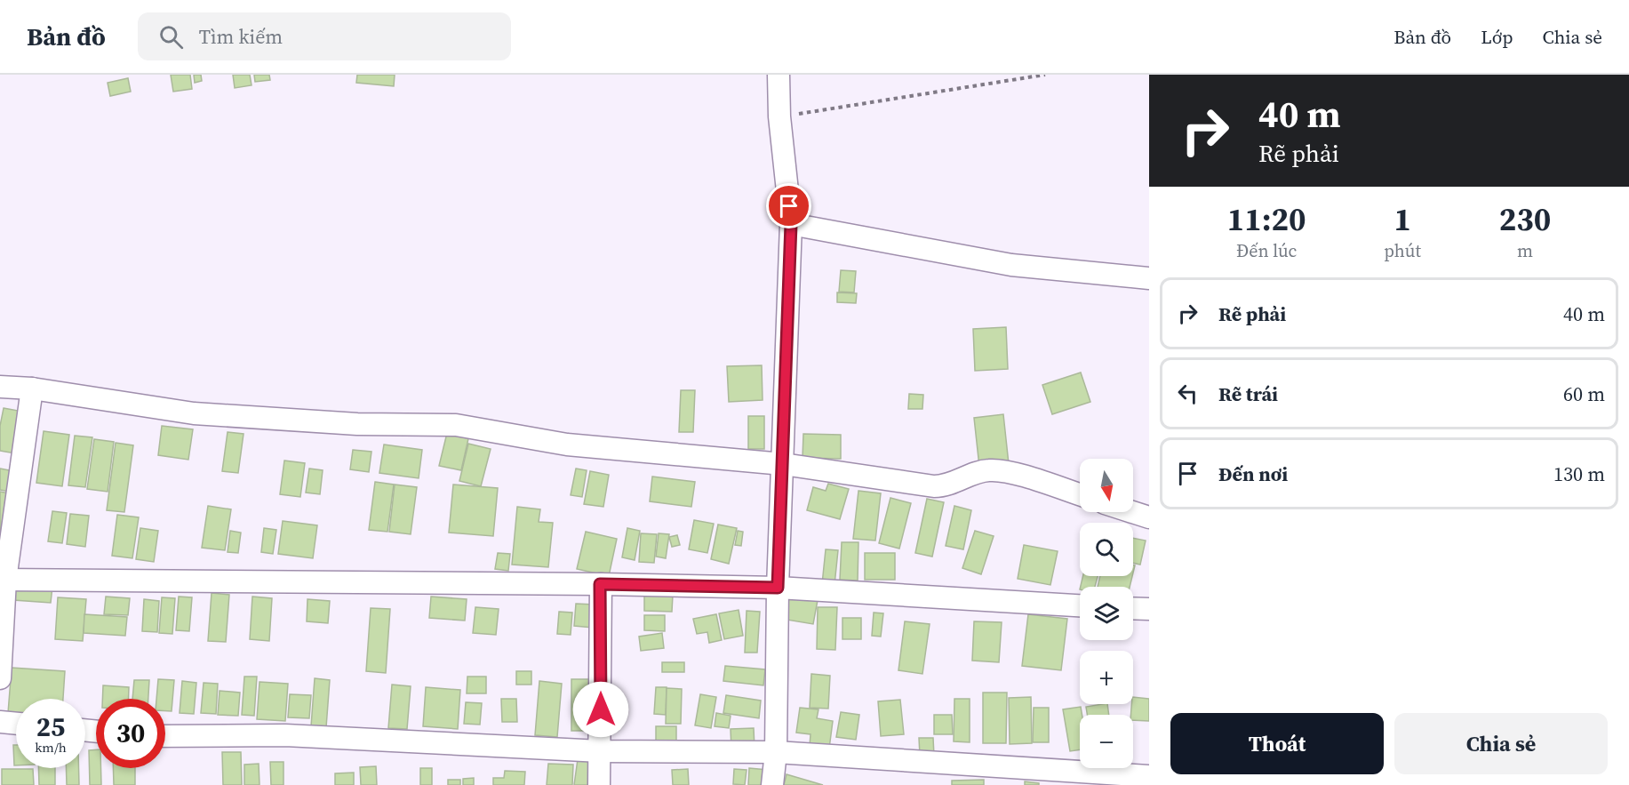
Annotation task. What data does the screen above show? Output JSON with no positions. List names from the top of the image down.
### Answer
{
  "north": "bottom",
  "page": {
    "header": "Bản đồ",
    "search": "Tìm kiếm",
    "nav": ["Bản đồ", "Lớp", "Chia sẻ"],
    "turn": ["40 m", "Rẽ phải"],
    "eta": [
      "11:20",
      "Đến lúc",
      "1",
      "phút",
      "230",
      "m"
    ],
    "list": [
      {
        "name": "Rẽ phải",
        "value": "40 m"
      },
      {
        "name": "Rẽ trái",
        "value": "60 m"
      },
      {
        "name": "Đến nơi",
        "value": "130 m"
      }
    ],
    "map_buttons": ["+", "−"],
    "speed": "25 km/h",
    "limit": "30",
    "buttons": ["Thoát", "Chia sẻ"]
  }
}
